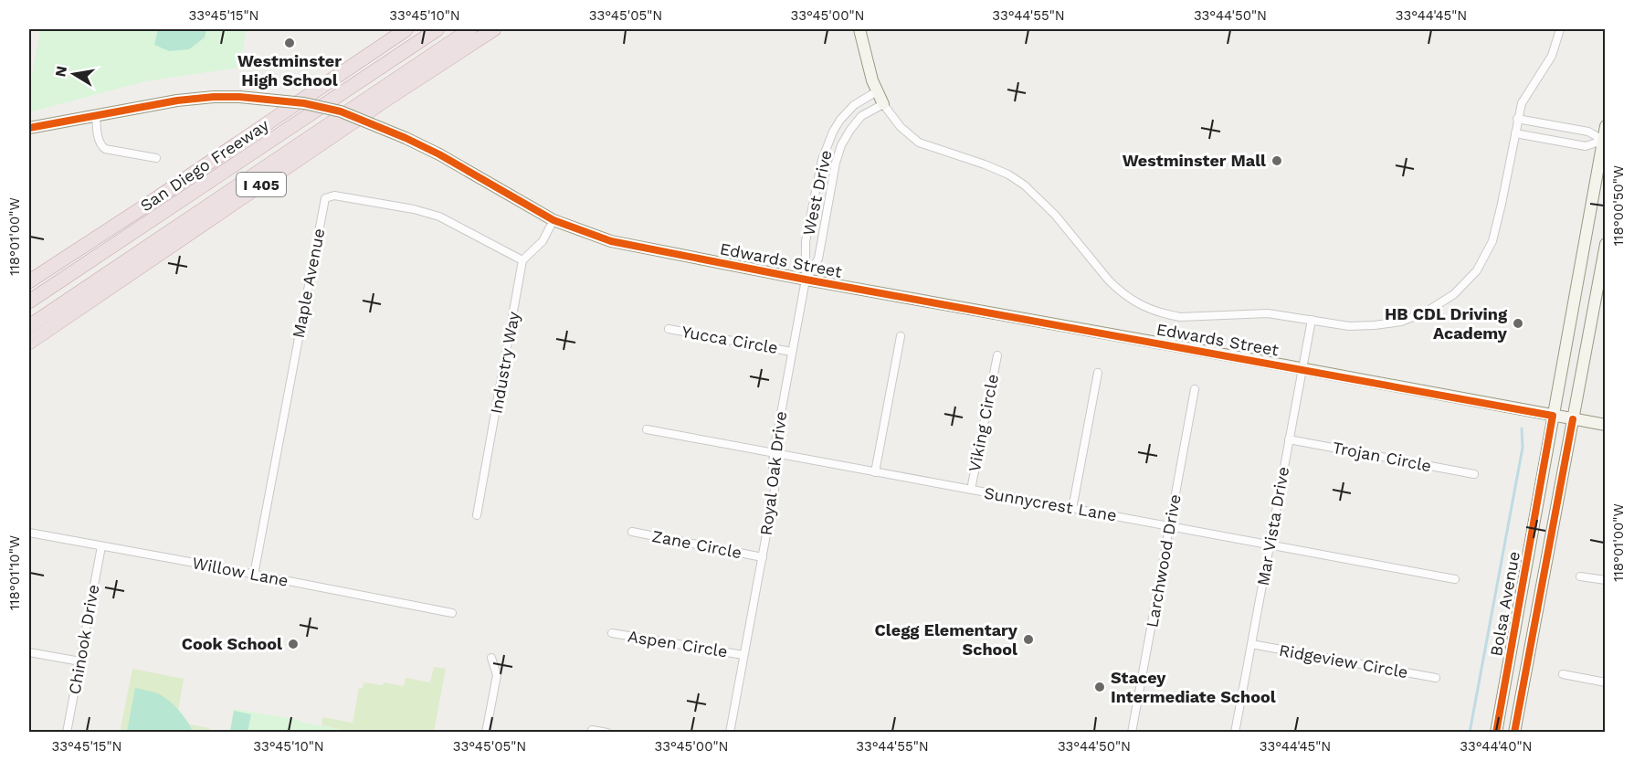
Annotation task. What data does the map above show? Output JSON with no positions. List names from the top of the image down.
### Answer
{
  "streets": {
    "highway": ["San Diego Freeway", "I 405"],
    "street": [
      "West Drive",
      "Edwards Street",
      "Maple Avenue",
      "Yucca Circle",
      "Industry Way",
      "Viking Circle",
      "Trojan Circle",
      "Royal Oak Drive",
      "Sunnycrest Lane",
      "Mar Vista Drive",
      "Zane Circle",
      "Larchwood Drive",
      "Willow Lane",
      "Bolsa Avenue",
      "Chinook Drive",
      "Aspen Circle",
      "Ridgeview Circle"
    ]
  },
  "crossings": [
    ["West Drive", "Edwards Street"],
    ["West Drive", "Royal Oak Drive"],
    ["Edwards Street", "Royal Oak Drive"],
    ["Edwards Street", "Mar Vista Drive"],
    ["Edwards Street", "Bolsa Avenue"],
    ["Maple Avenue", "Industry Way"],
    ["Maple Avenue", "Willow Lane"],
    ["Yucca Circle", "Royal Oak Drive"],
    ["Viking Circle", "Sunnycrest Lane"],
    ["Trojan Circle", "Mar Vista Drive"],
    ["Royal Oak Drive", "Sunnycrest Lane"],
    ["Royal Oak Drive", "Zane Circle"],
    ["Royal Oak Drive", "Aspen Circle"],
    ["Sunnycrest Lane", "Mar Vista Drive"],
    ["Sunnycrest Lane", "Larchwood Drive"],
    ["Mar Vista Drive", "Ridgeview Circle"],
    ["Willow Lane", "Chinook Drive"]
  ],
  "places": [
    "Westminster High School",
    "Westminster Mall",
    "HB CDL Driving Academy",
    "Clegg Elementary School",
    "Cook School",
    "Stacey Intermediate School"
  ],
  "north": "left",
  "coordinates": [
    "33°45'15\"N",
    "33°45'10\"N",
    "33°45'05\"N",
    "33°45'00\"N",
    "33°44'55\"N",
    "33°44'50\"N",
    "33°44'45\"N",
    "118°00'50\"W",
    "118°01'00\"W",
    "118°01'10\"W",
    "33°44'40\"N"
  ]
}
